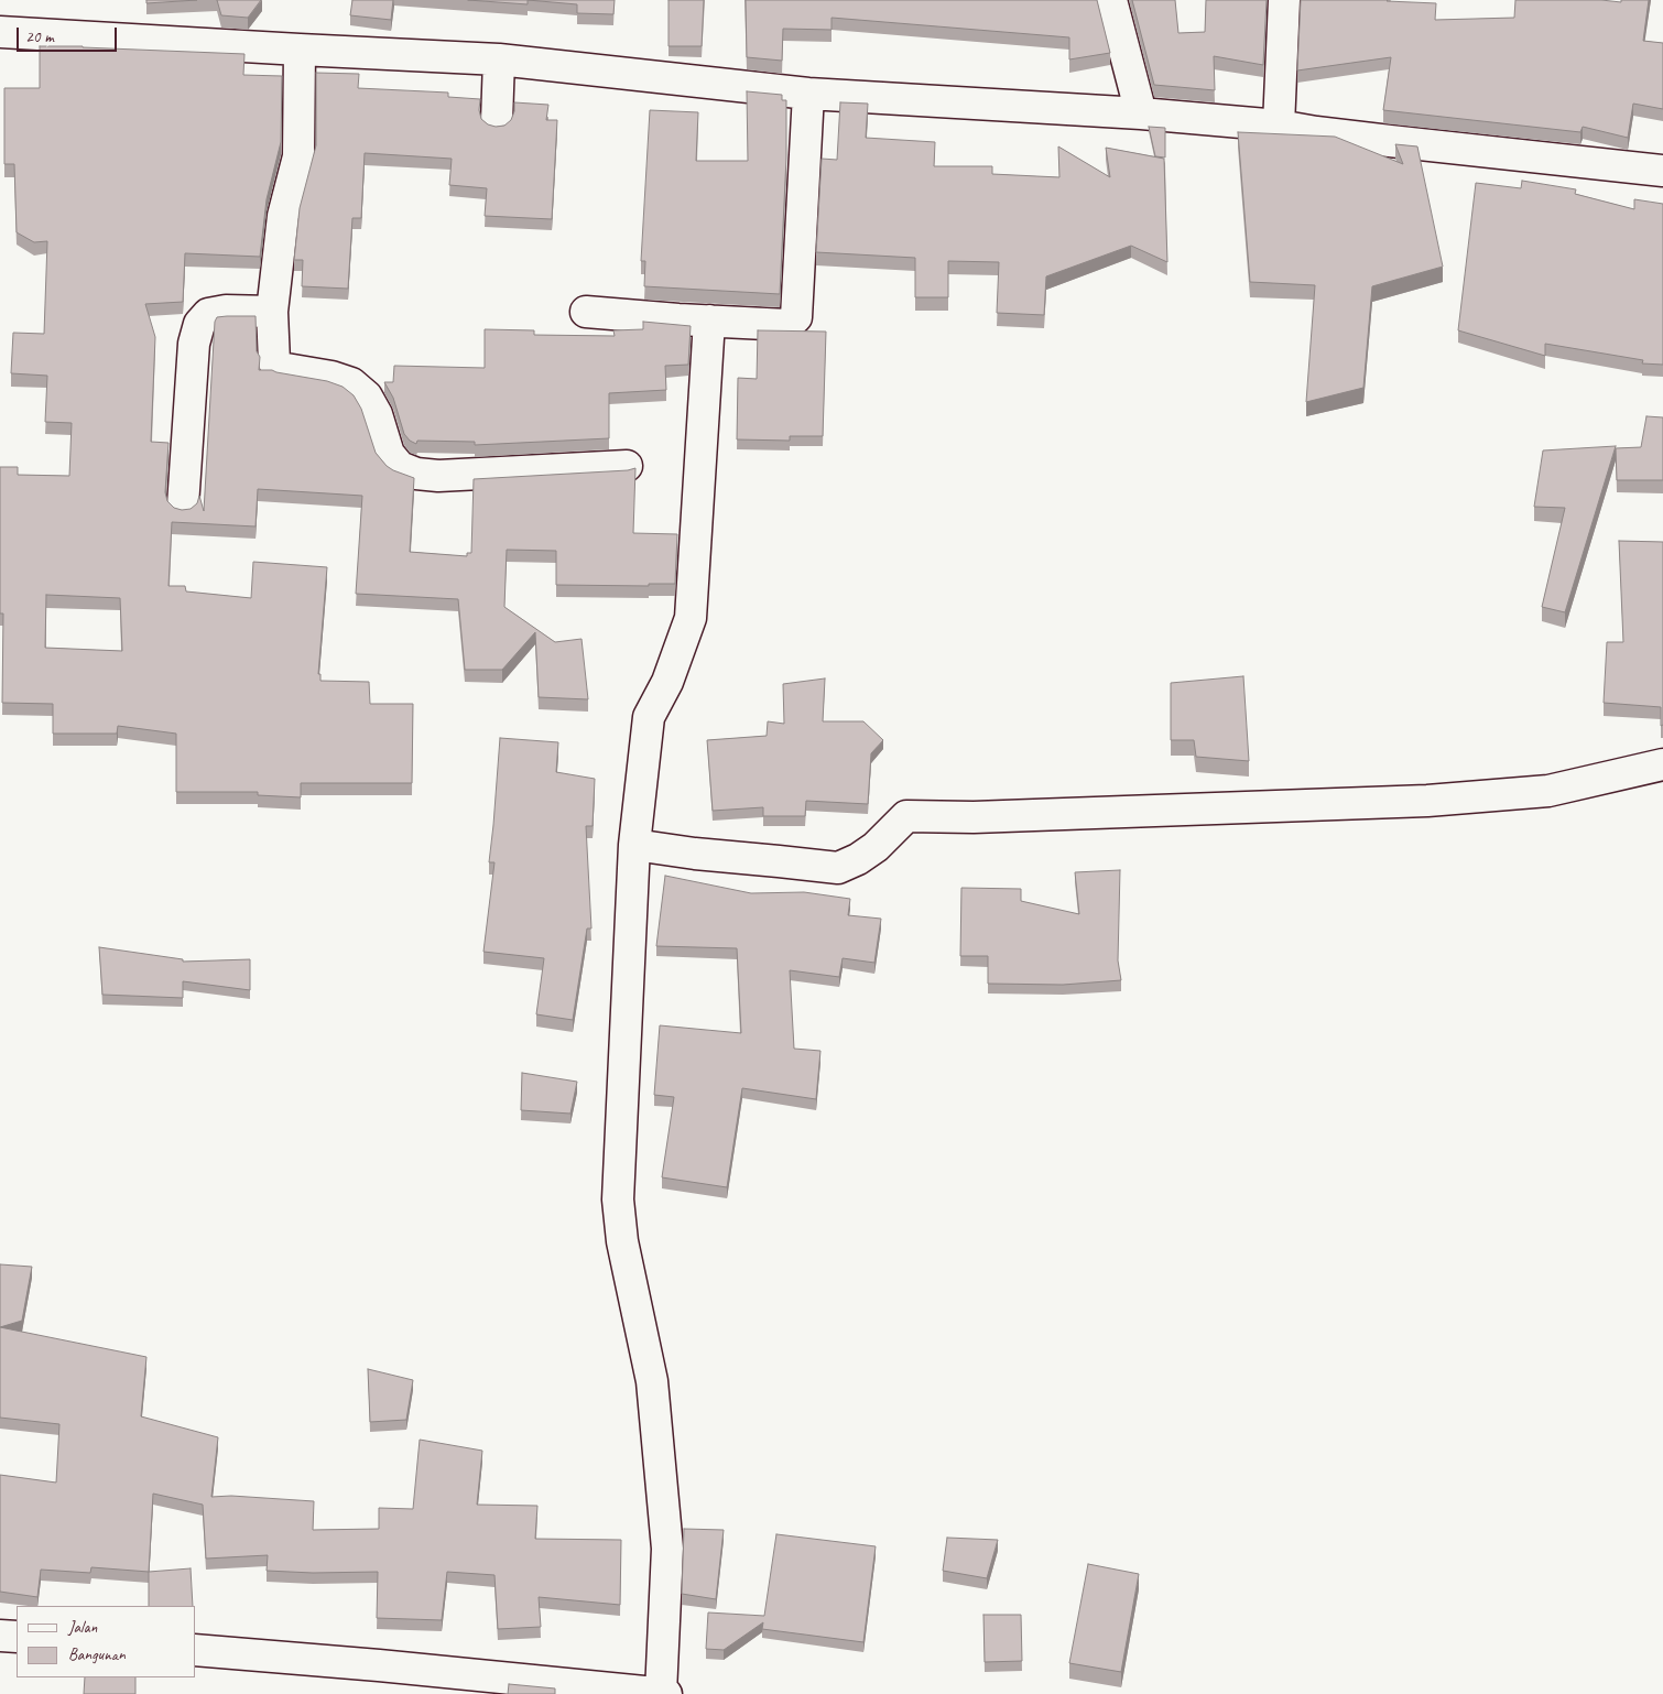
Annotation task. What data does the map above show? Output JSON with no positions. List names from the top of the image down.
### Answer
{
  "legend": ["Jalan", "Bangunan"],
  "scale_bar": "20 m"
}
